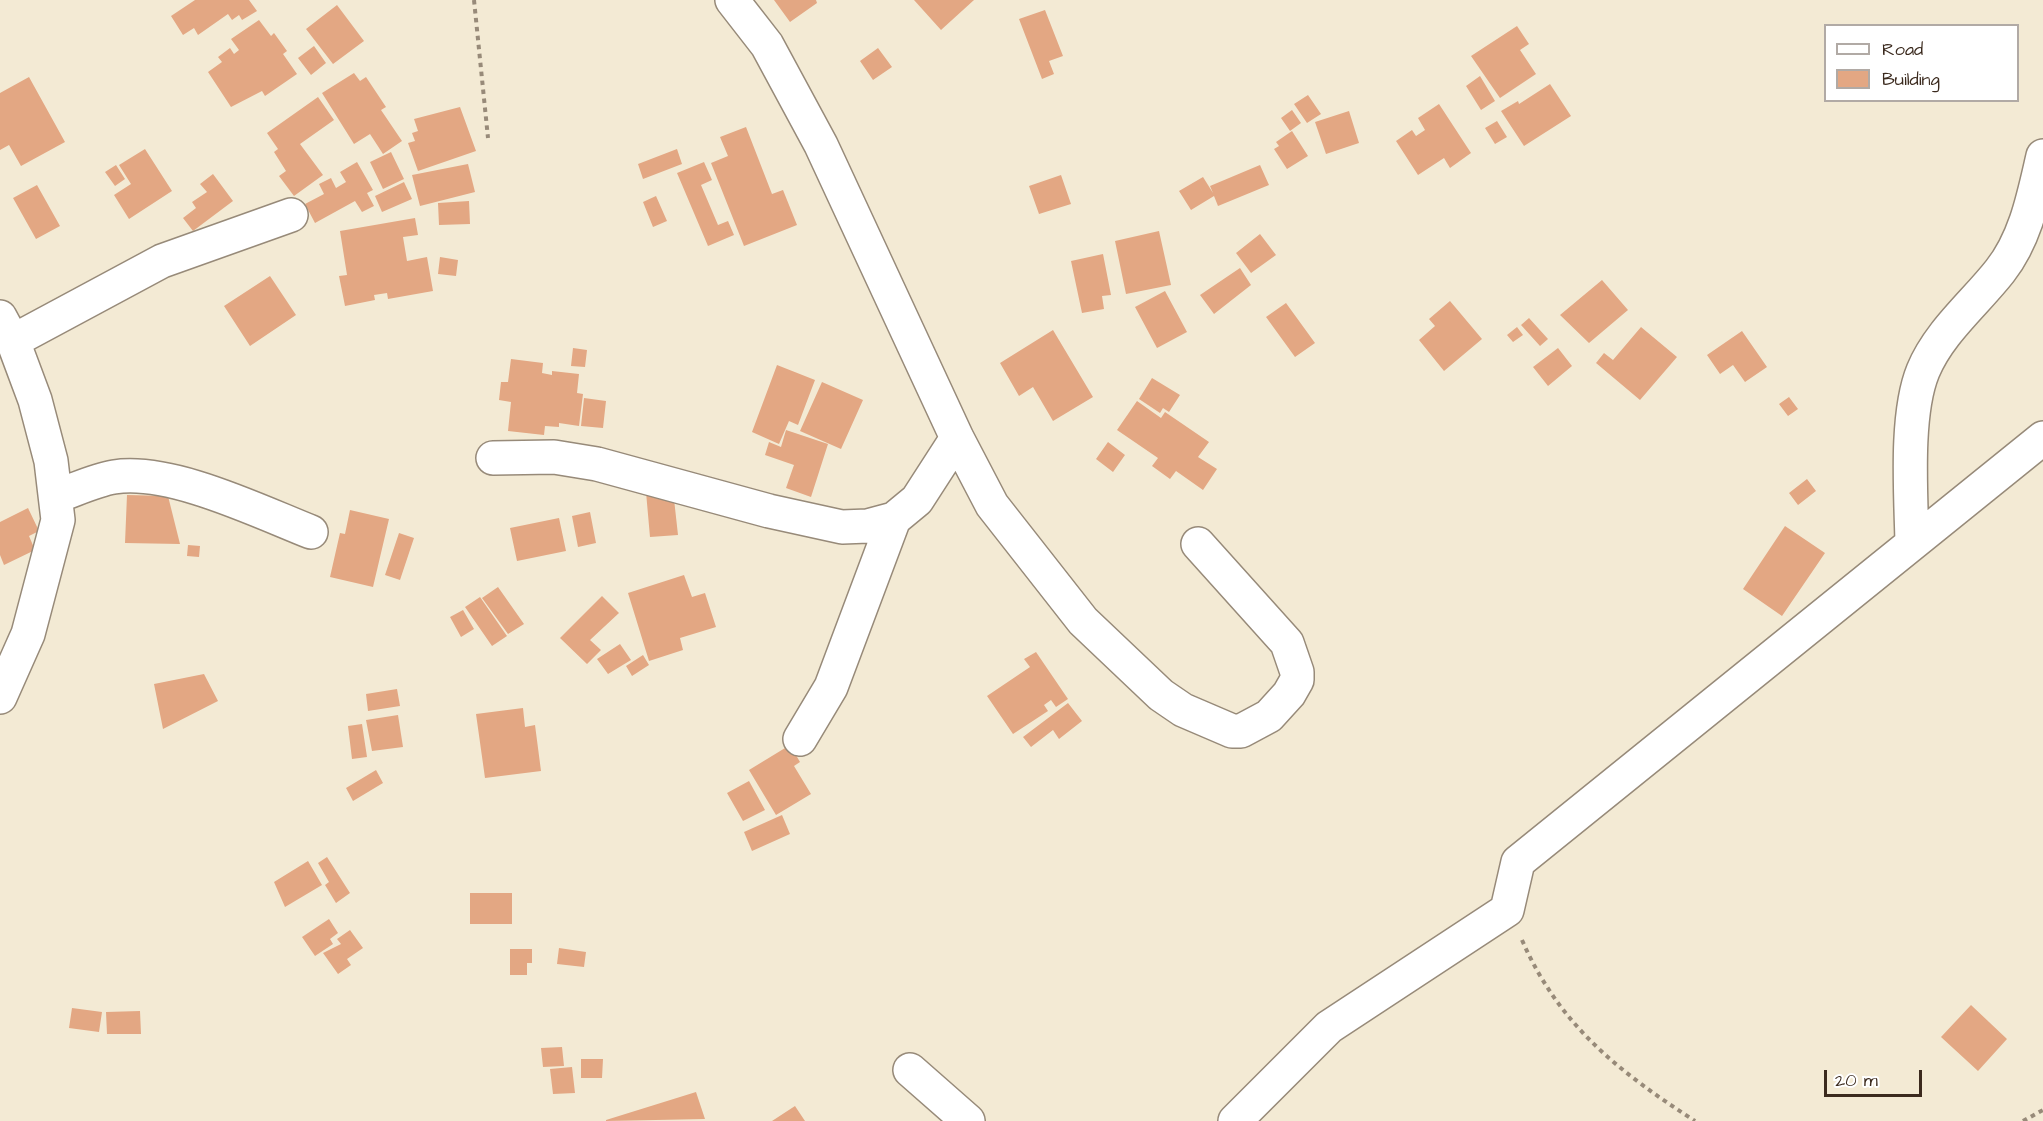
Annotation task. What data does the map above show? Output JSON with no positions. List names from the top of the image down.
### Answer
{
  "legend": ["Road", "Building"],
  "scale_bar": "20 m"
}
